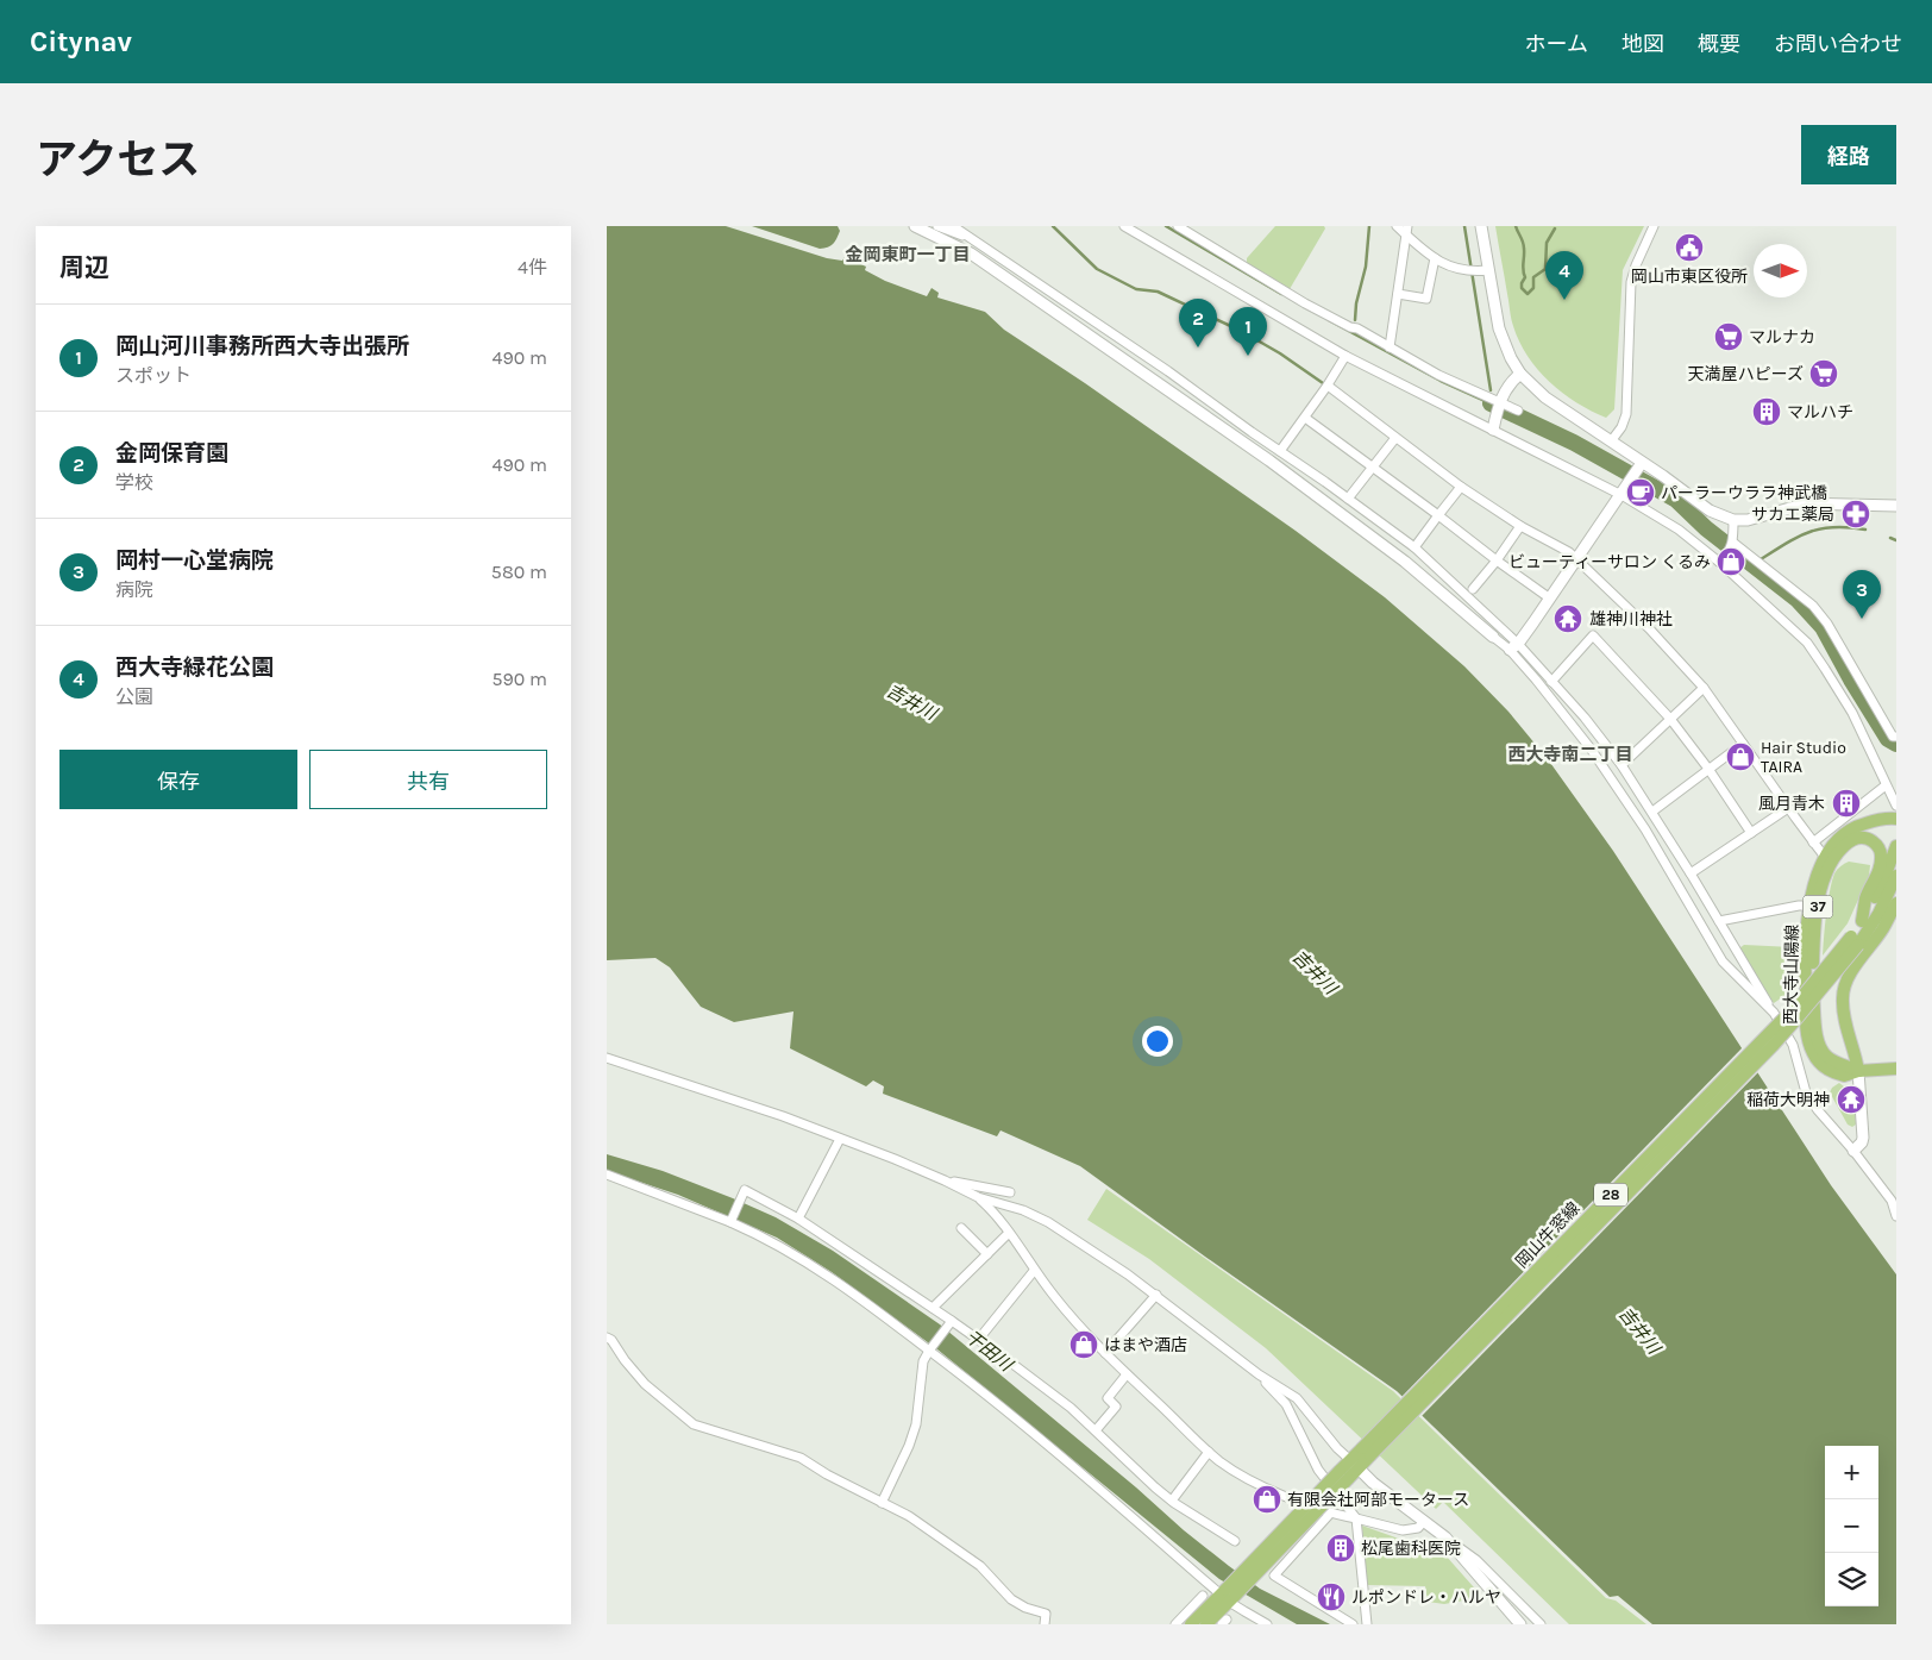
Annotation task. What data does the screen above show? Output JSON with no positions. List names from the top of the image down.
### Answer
{
  "streets": {
    "main road": [
      "37",
      "西大寺山陽線",
      "28",
      "岡山牛窓線"
    ]
  },
  "crossings": [
    ["西大寺山陽線", "岡山牛窓線"]
  ],
  "districts": ["金岡東町一丁目", "西大寺南二丁目"],
  "water": ["吉井川", "干田川"],
  "places": {
    "public building": ["岡山市東区役所"],
    "supermarket": ["マルナカ", "天満屋ハピーズ"],
    "building": ["マルハチ", "風月青木", "松尾歯科医院"],
    "cafe": ["パーラーウララ神武橋"],
    "pharmacy": ["サカエ薬局"],
    "shop": [
      "ビューティーサロン くるみ",
      "Hair Studio TAIRA",
      "はまや酒店",
      "有限会社阿部モータース"
    ],
    "temple": ["雄神川神社", "稲荷大明神"],
    "restaurant": ["ルポンドレ・ハルヤ"]
  },
  "north": "right",
  "page": {
    "header": "Citynav",
    "nav": [
      "ホーム",
      "地図",
      "概要",
      "お問い合わせ"
    ],
    "title": "アクセス",
    "buttons": [
      "経路",
      ["保存", "共有"]
    ],
    "heading": ["周辺", "4件"],
    "pins": [
      "4",
      "2",
      "1",
      "3"
    ],
    "list": [
      {
        "mark": "1",
        "name": "岡山河川事務所西大寺出張所",
        "note": "スポット",
        "value": "490 m"
      },
      {
        "mark": "2",
        "name": "金岡保育園",
        "note": "学校",
        "value": "490 m"
      },
      {
        "mark": "3",
        "name": "岡村一心堂病院",
        "note": "病院",
        "value": "580 m"
      },
      {
        "mark": "4",
        "name": "西大寺緑花公園",
        "note": "公園",
        "value": "590 m"
      }
    ],
    "map_buttons": ["+", "−"]
  }
}
